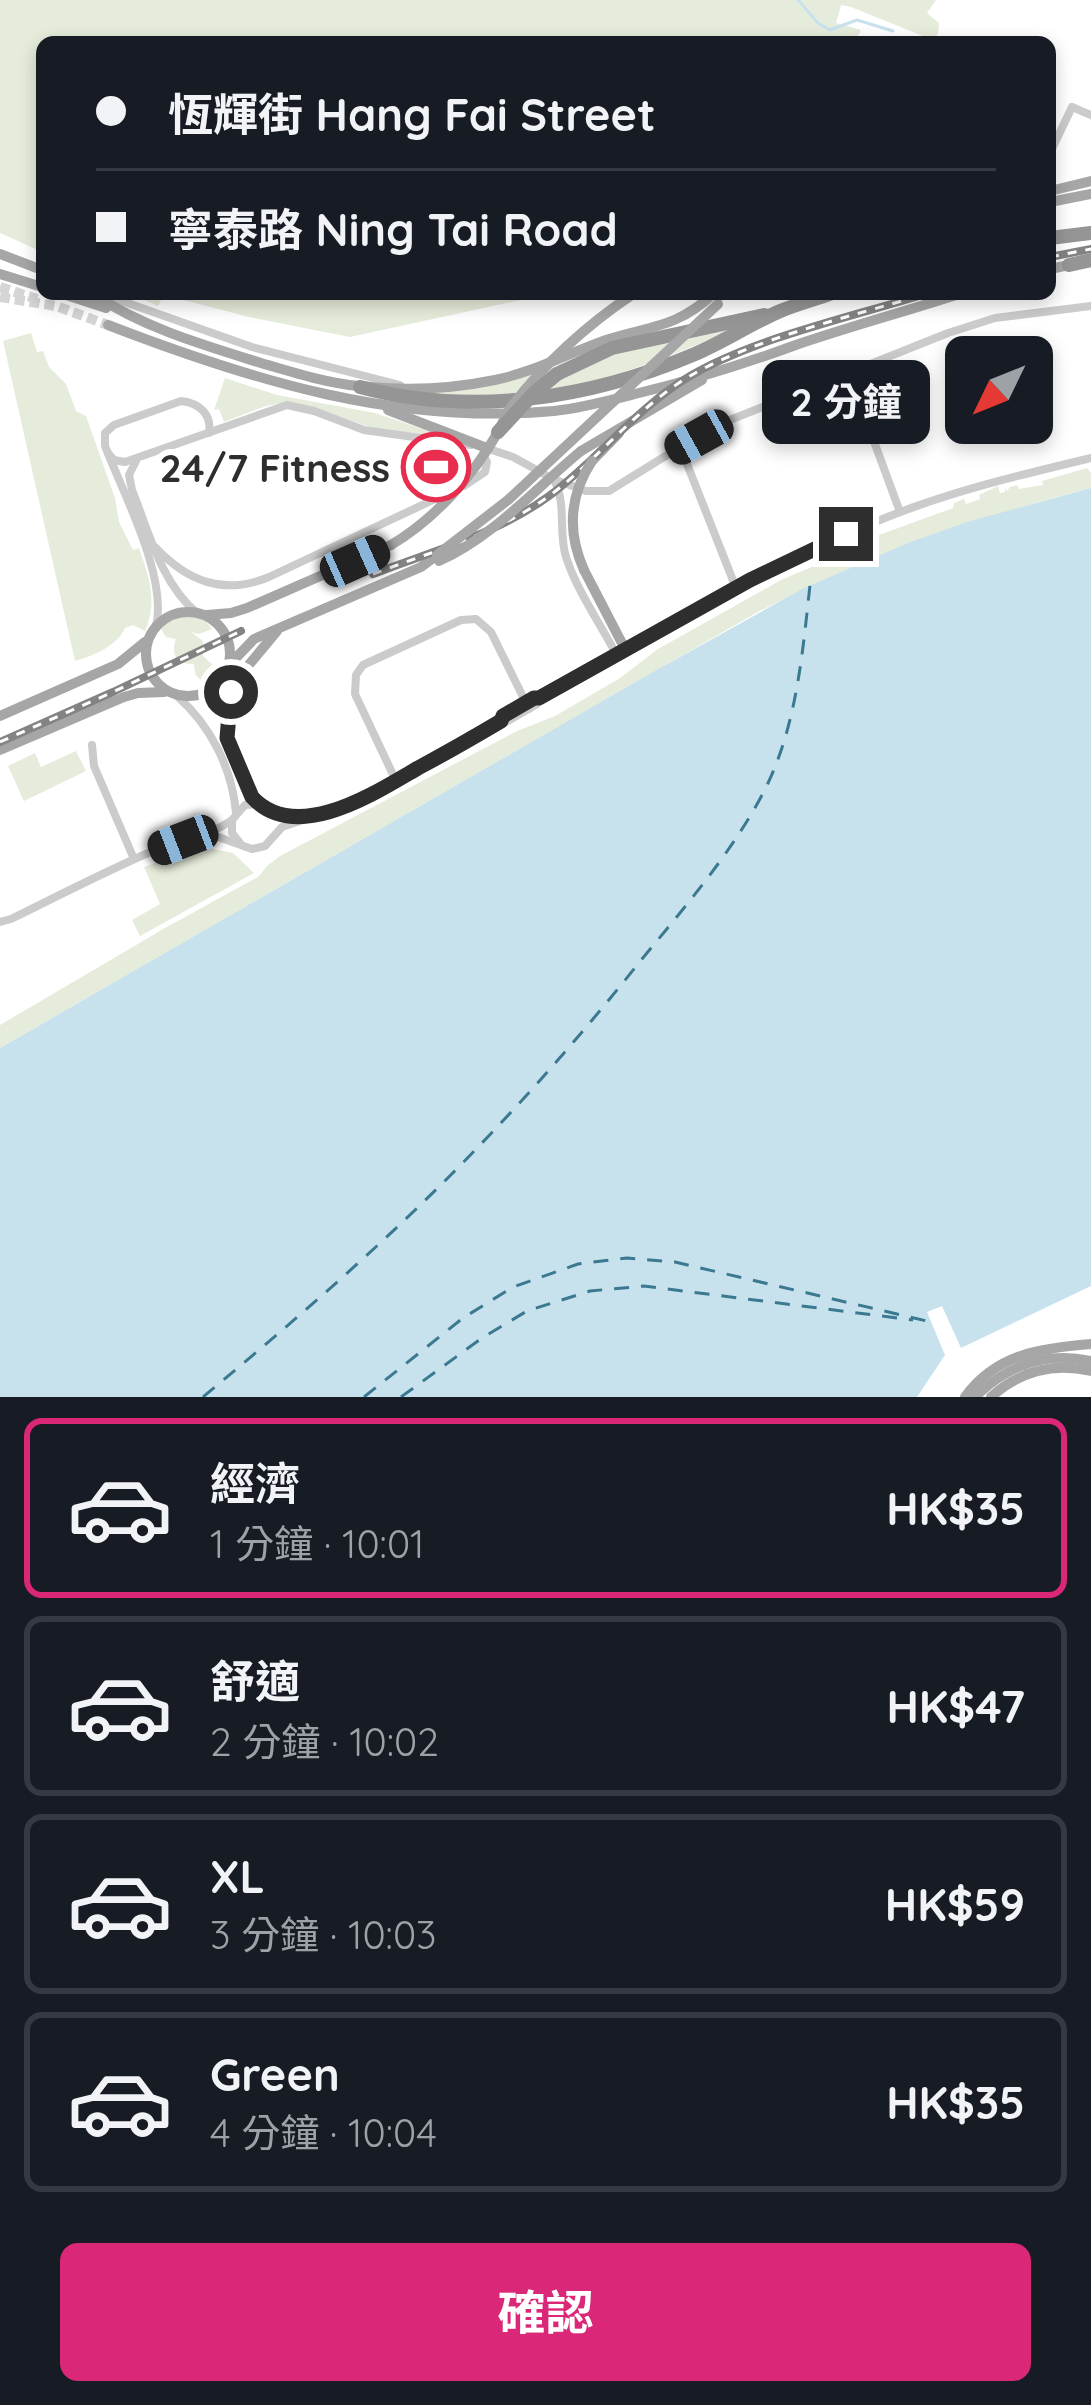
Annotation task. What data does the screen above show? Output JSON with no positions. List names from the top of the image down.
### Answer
{
  "places": {
    "sports": ["24/7 Fitness"]
  },
  "north": "bottom left",
  "page": {
    "banner": ["恆輝街 Hang Fai Street", "寧泰路 Ning Tai Road"],
    "bubble": "2 分鐘",
    "list": [
      {
        "name": "經濟",
        "note": "1 分鐘 · 10:01",
        "value": "HK$35"
      },
      {
        "name": "舒適",
        "note": "2 分鐘 · 10:02",
        "value": "HK$47"
      },
      {
        "name": "XL",
        "note": "3 分鐘 · 10:03",
        "value": "HK$59"
      },
      {
        "name": "Green",
        "note": "4 分鐘 · 10:04",
        "value": "HK$35"
      }
    ],
    "buttons": "確認"
  }
}
